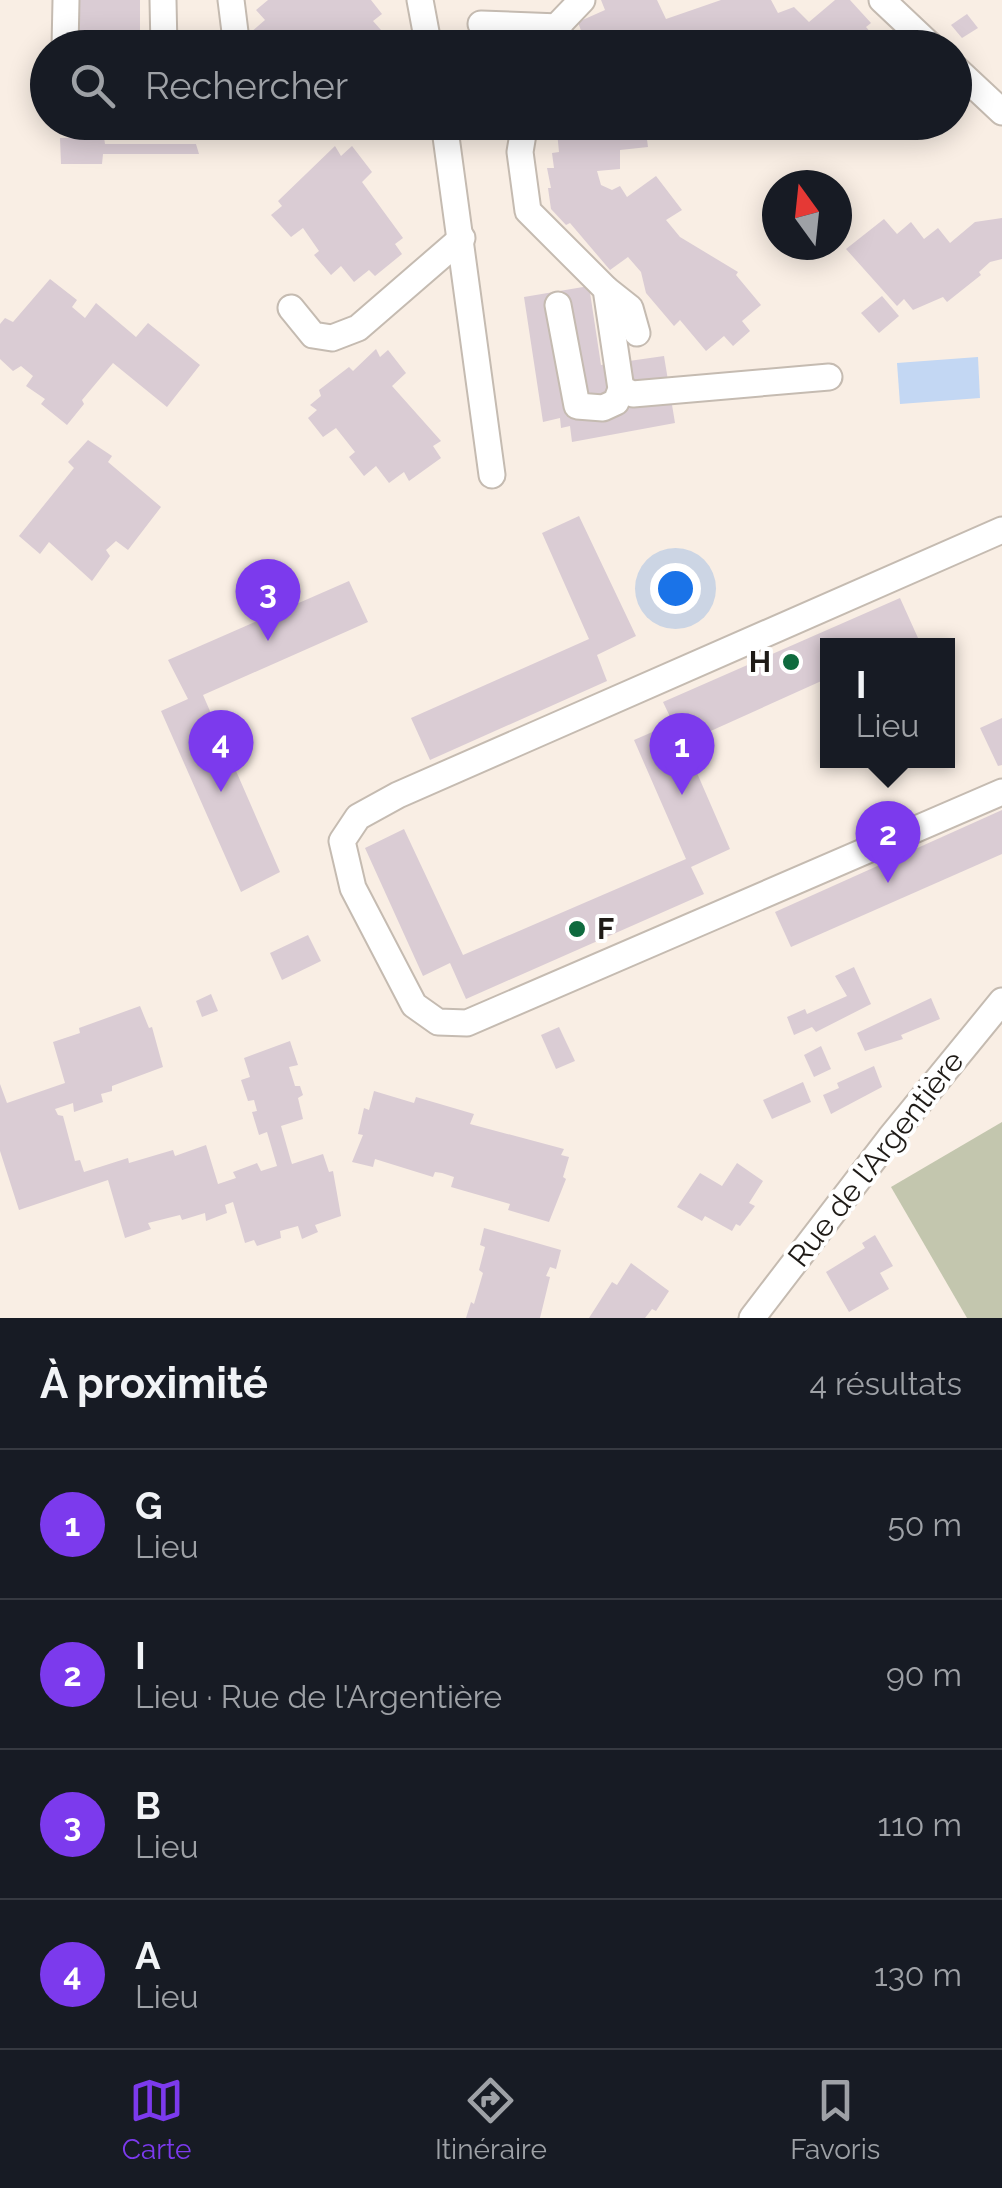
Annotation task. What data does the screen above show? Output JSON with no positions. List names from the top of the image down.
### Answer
{
  "streets": {
    "street": ["Rue de l'Argentière"]
  },
  "places": ["H", "F"],
  "north": "top",
  "page": {
    "search": "Rechercher",
    "pins": [
      "3",
      "4",
      "1",
      "2"
    ],
    "popup": ["I", "Lieu"],
    "heading": ["À proximité", "4 résultats"],
    "list": [
      {
        "mark": "1",
        "name": "G",
        "note": "Lieu",
        "value": "50 m"
      },
      {
        "mark": "2",
        "name": "I",
        "note": "Lieu · Rue de l'Argentière",
        "value": "90 m"
      },
      {
        "mark": "3",
        "name": "B",
        "note": "Lieu",
        "value": "110 m"
      },
      {
        "mark": "4",
        "name": "A",
        "note": "Lieu",
        "value": "130 m"
      }
    ],
    "nav": ["Carte", "Itinéraire", "Favoris"]
  }
}
